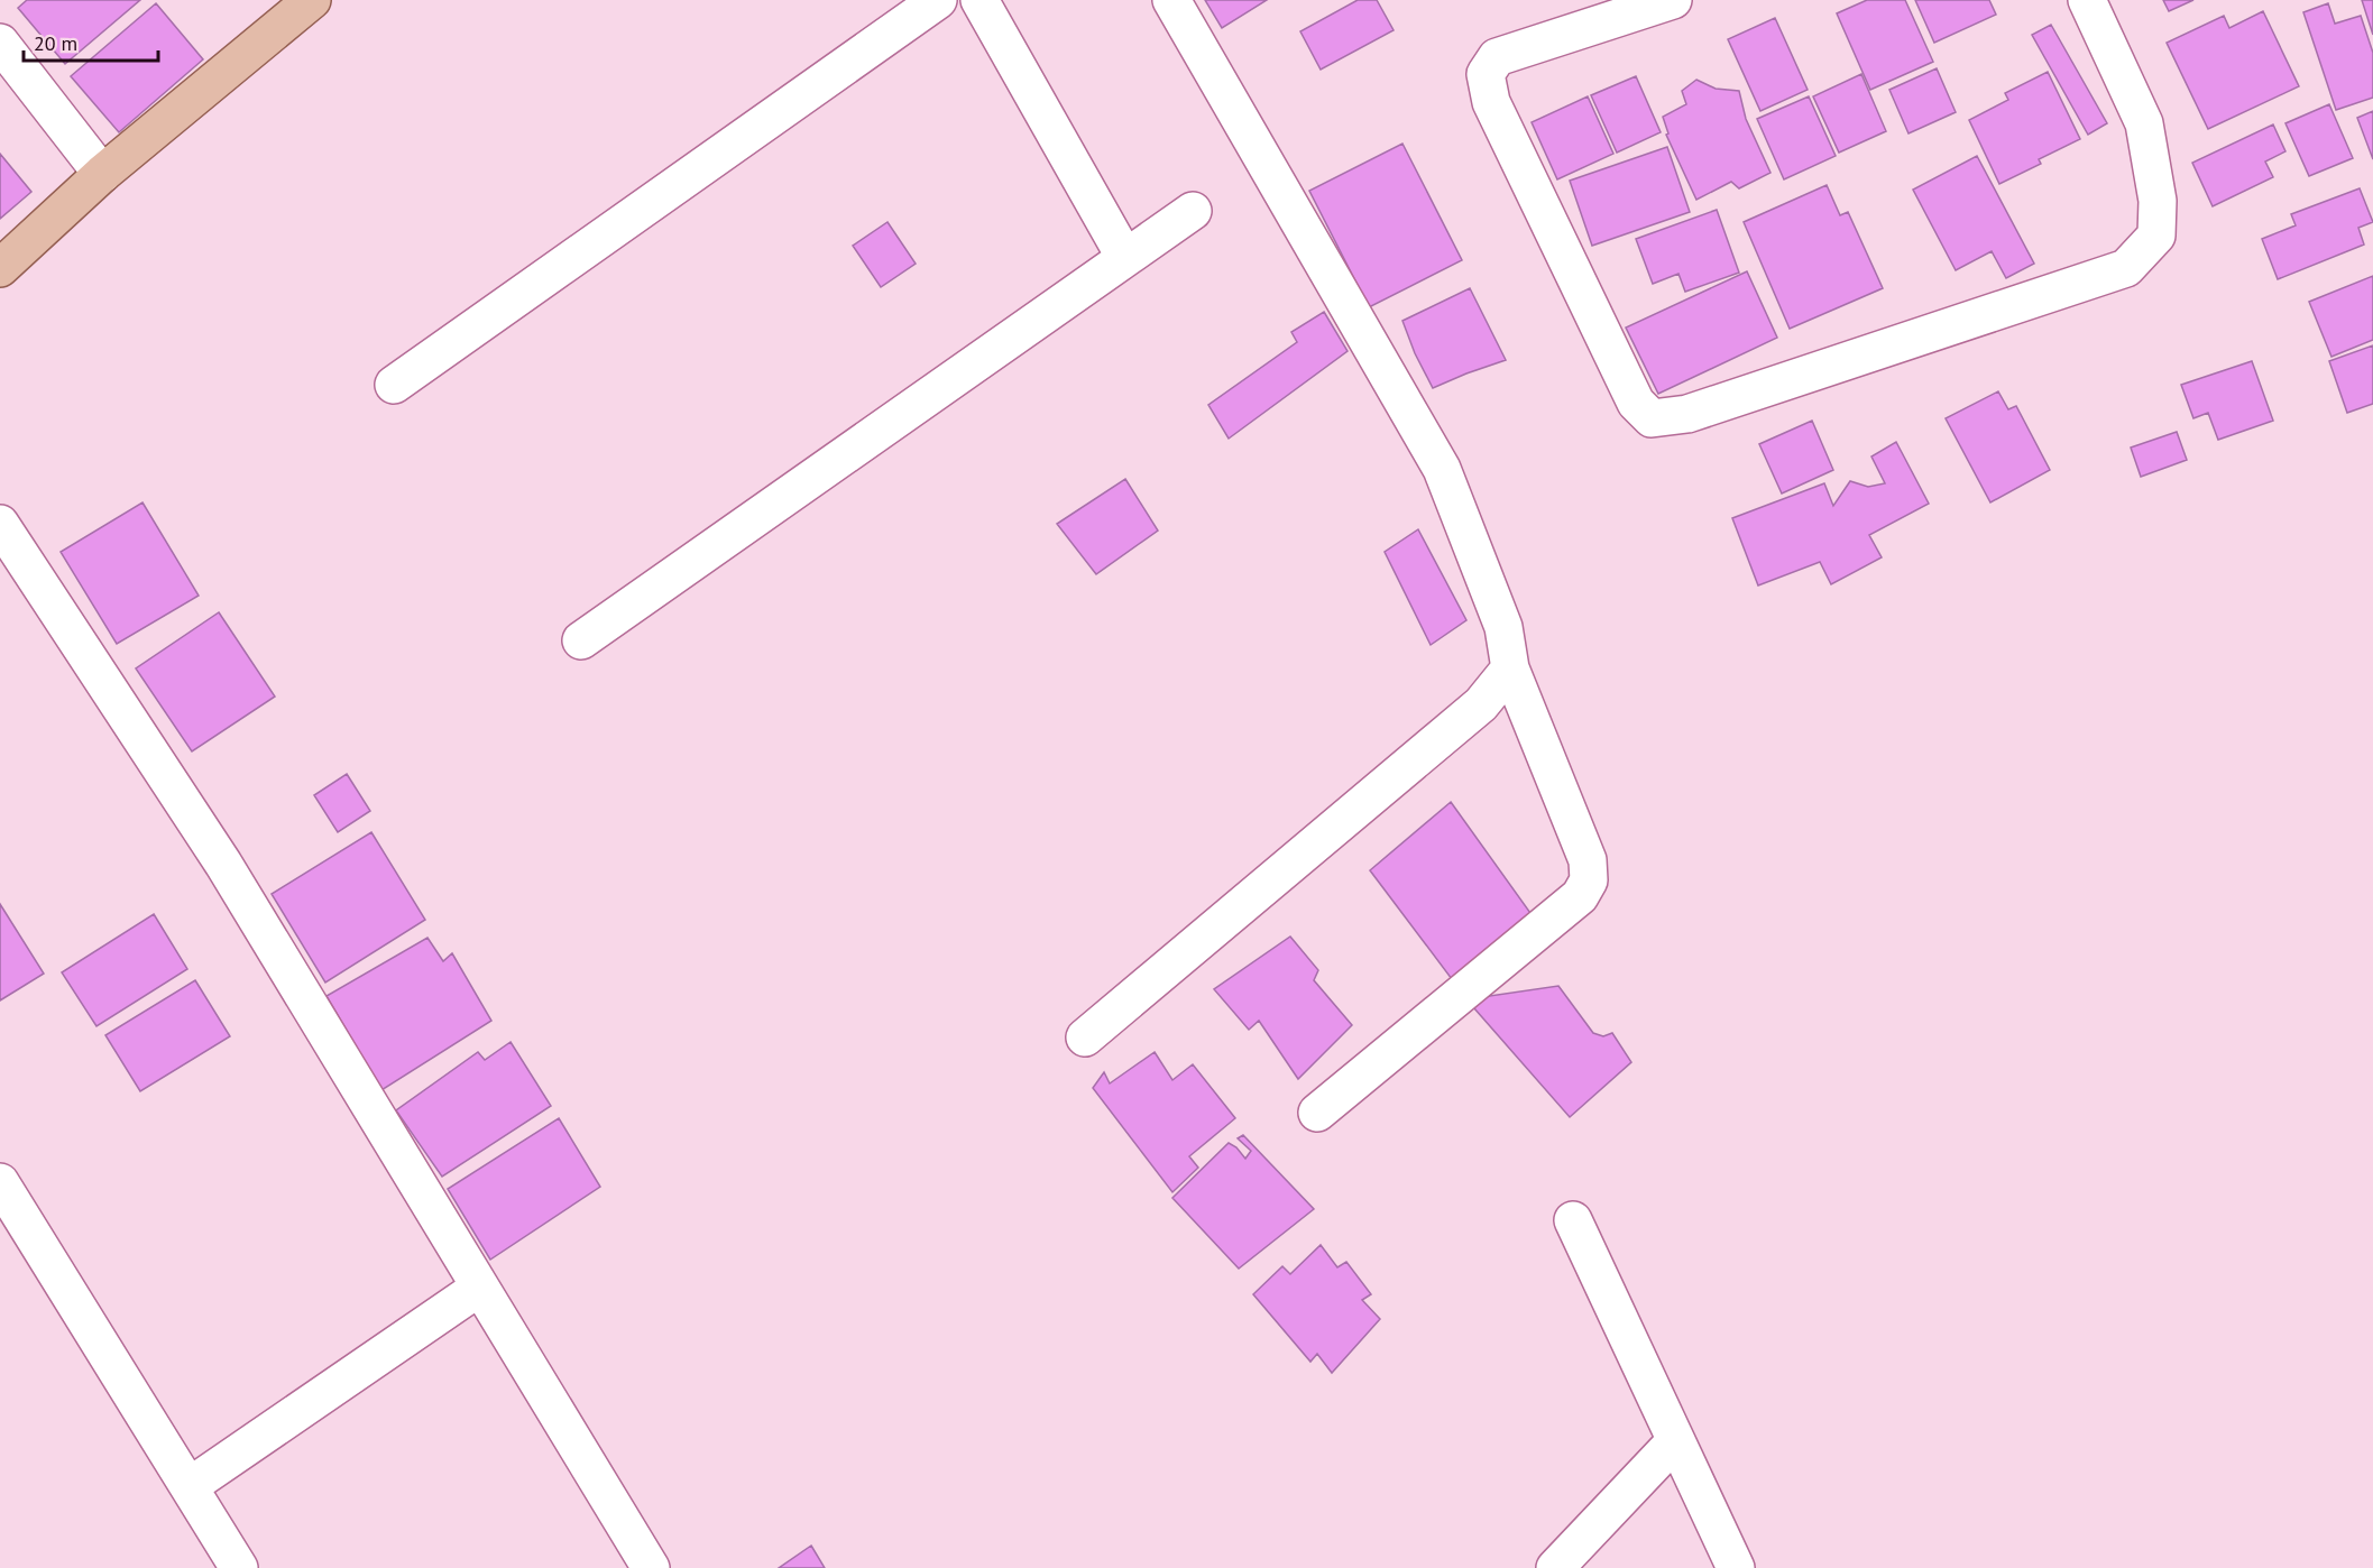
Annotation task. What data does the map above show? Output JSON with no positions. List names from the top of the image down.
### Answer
{
  "scale_bar": "20 m"
}
